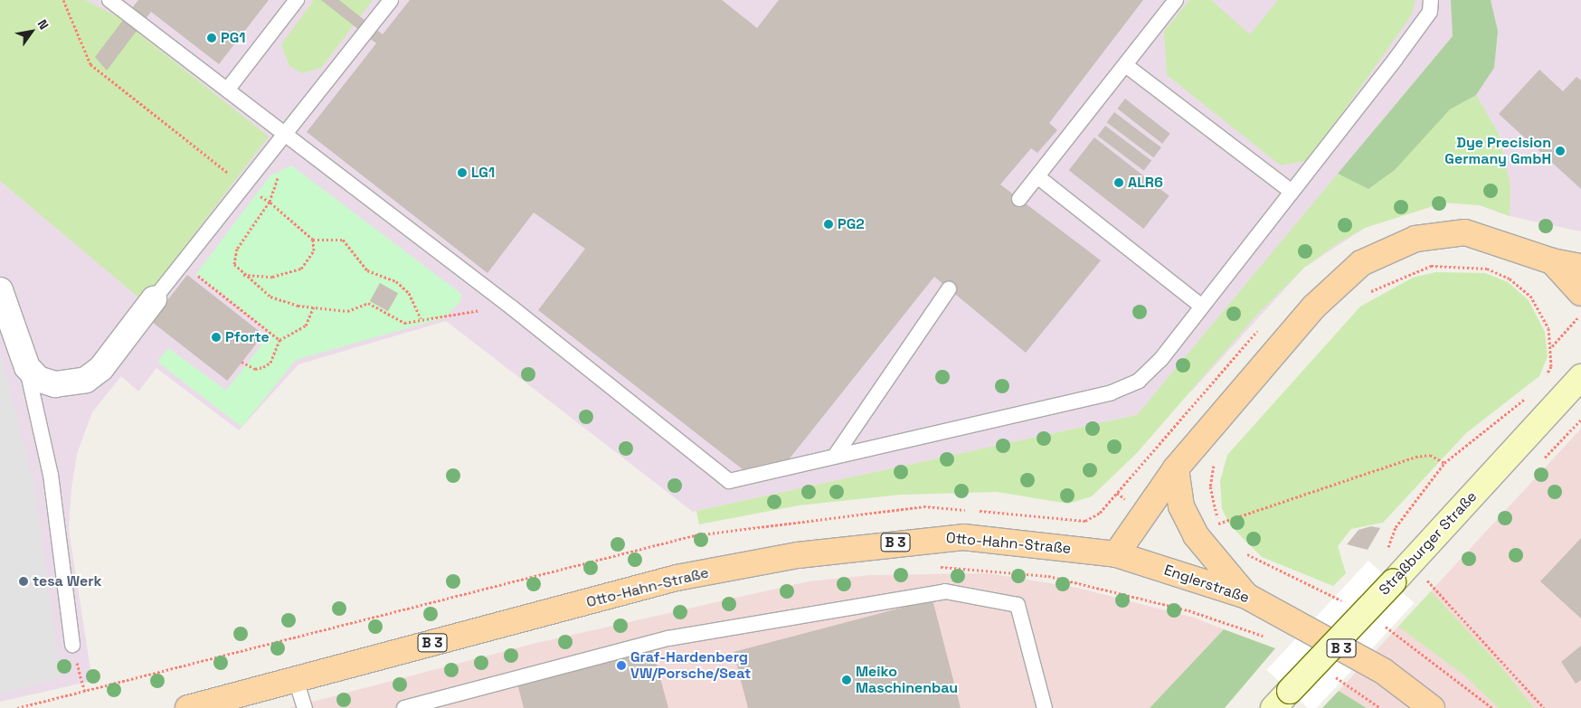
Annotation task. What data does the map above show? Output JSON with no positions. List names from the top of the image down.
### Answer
{
  "streets": {
    "main road": [
      "B 3",
      "Otto-Hahn-Straße",
      "Straßburger Straße",
      "Englerstraße"
    ]
  },
  "crossings": [
    ["Otto-Hahn-Straße", "Englerstraße"]
  ],
  "places": [
    "PG1",
    "Dye Precision Germany GmbH",
    "LG1",
    "ALR6",
    "PG2",
    "Pforte",
    "tesa Werk",
    "Graf-Hardenberg VW/Porsche/Seat",
    "Meiko Maschinenbau"
  ],
  "north": "top right"
}
